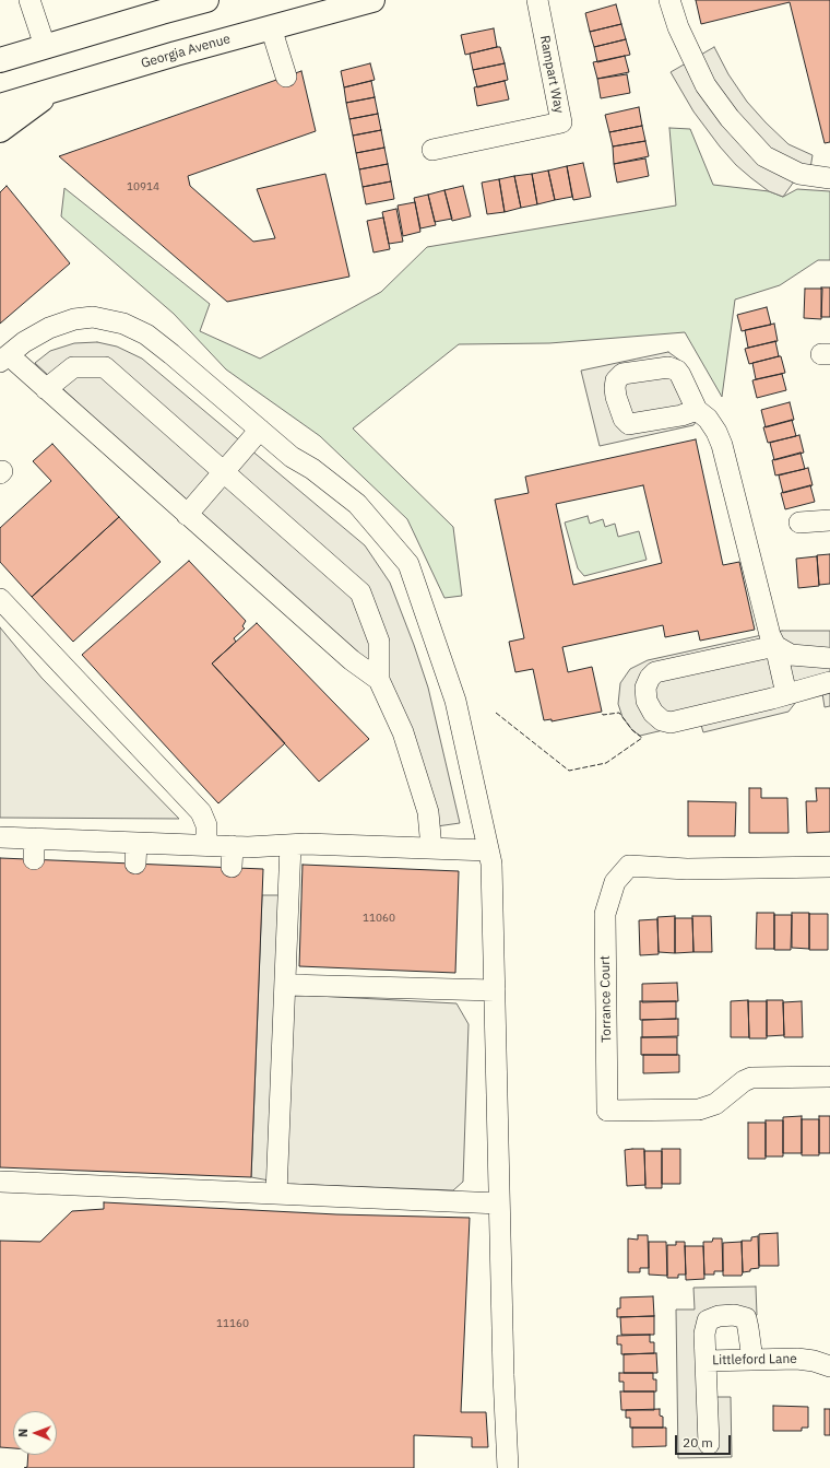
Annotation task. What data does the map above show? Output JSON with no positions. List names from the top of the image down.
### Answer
{
  "streets": {
    "main road": ["Georgia Avenue"],
    "street": ["Rampart Way", "Torrance Court", "Littleford Lane"]
  },
  "house_numbers": ["10914", "11060", "11160"],
  "scale_bar": "20 m",
  "north": "left"
}
